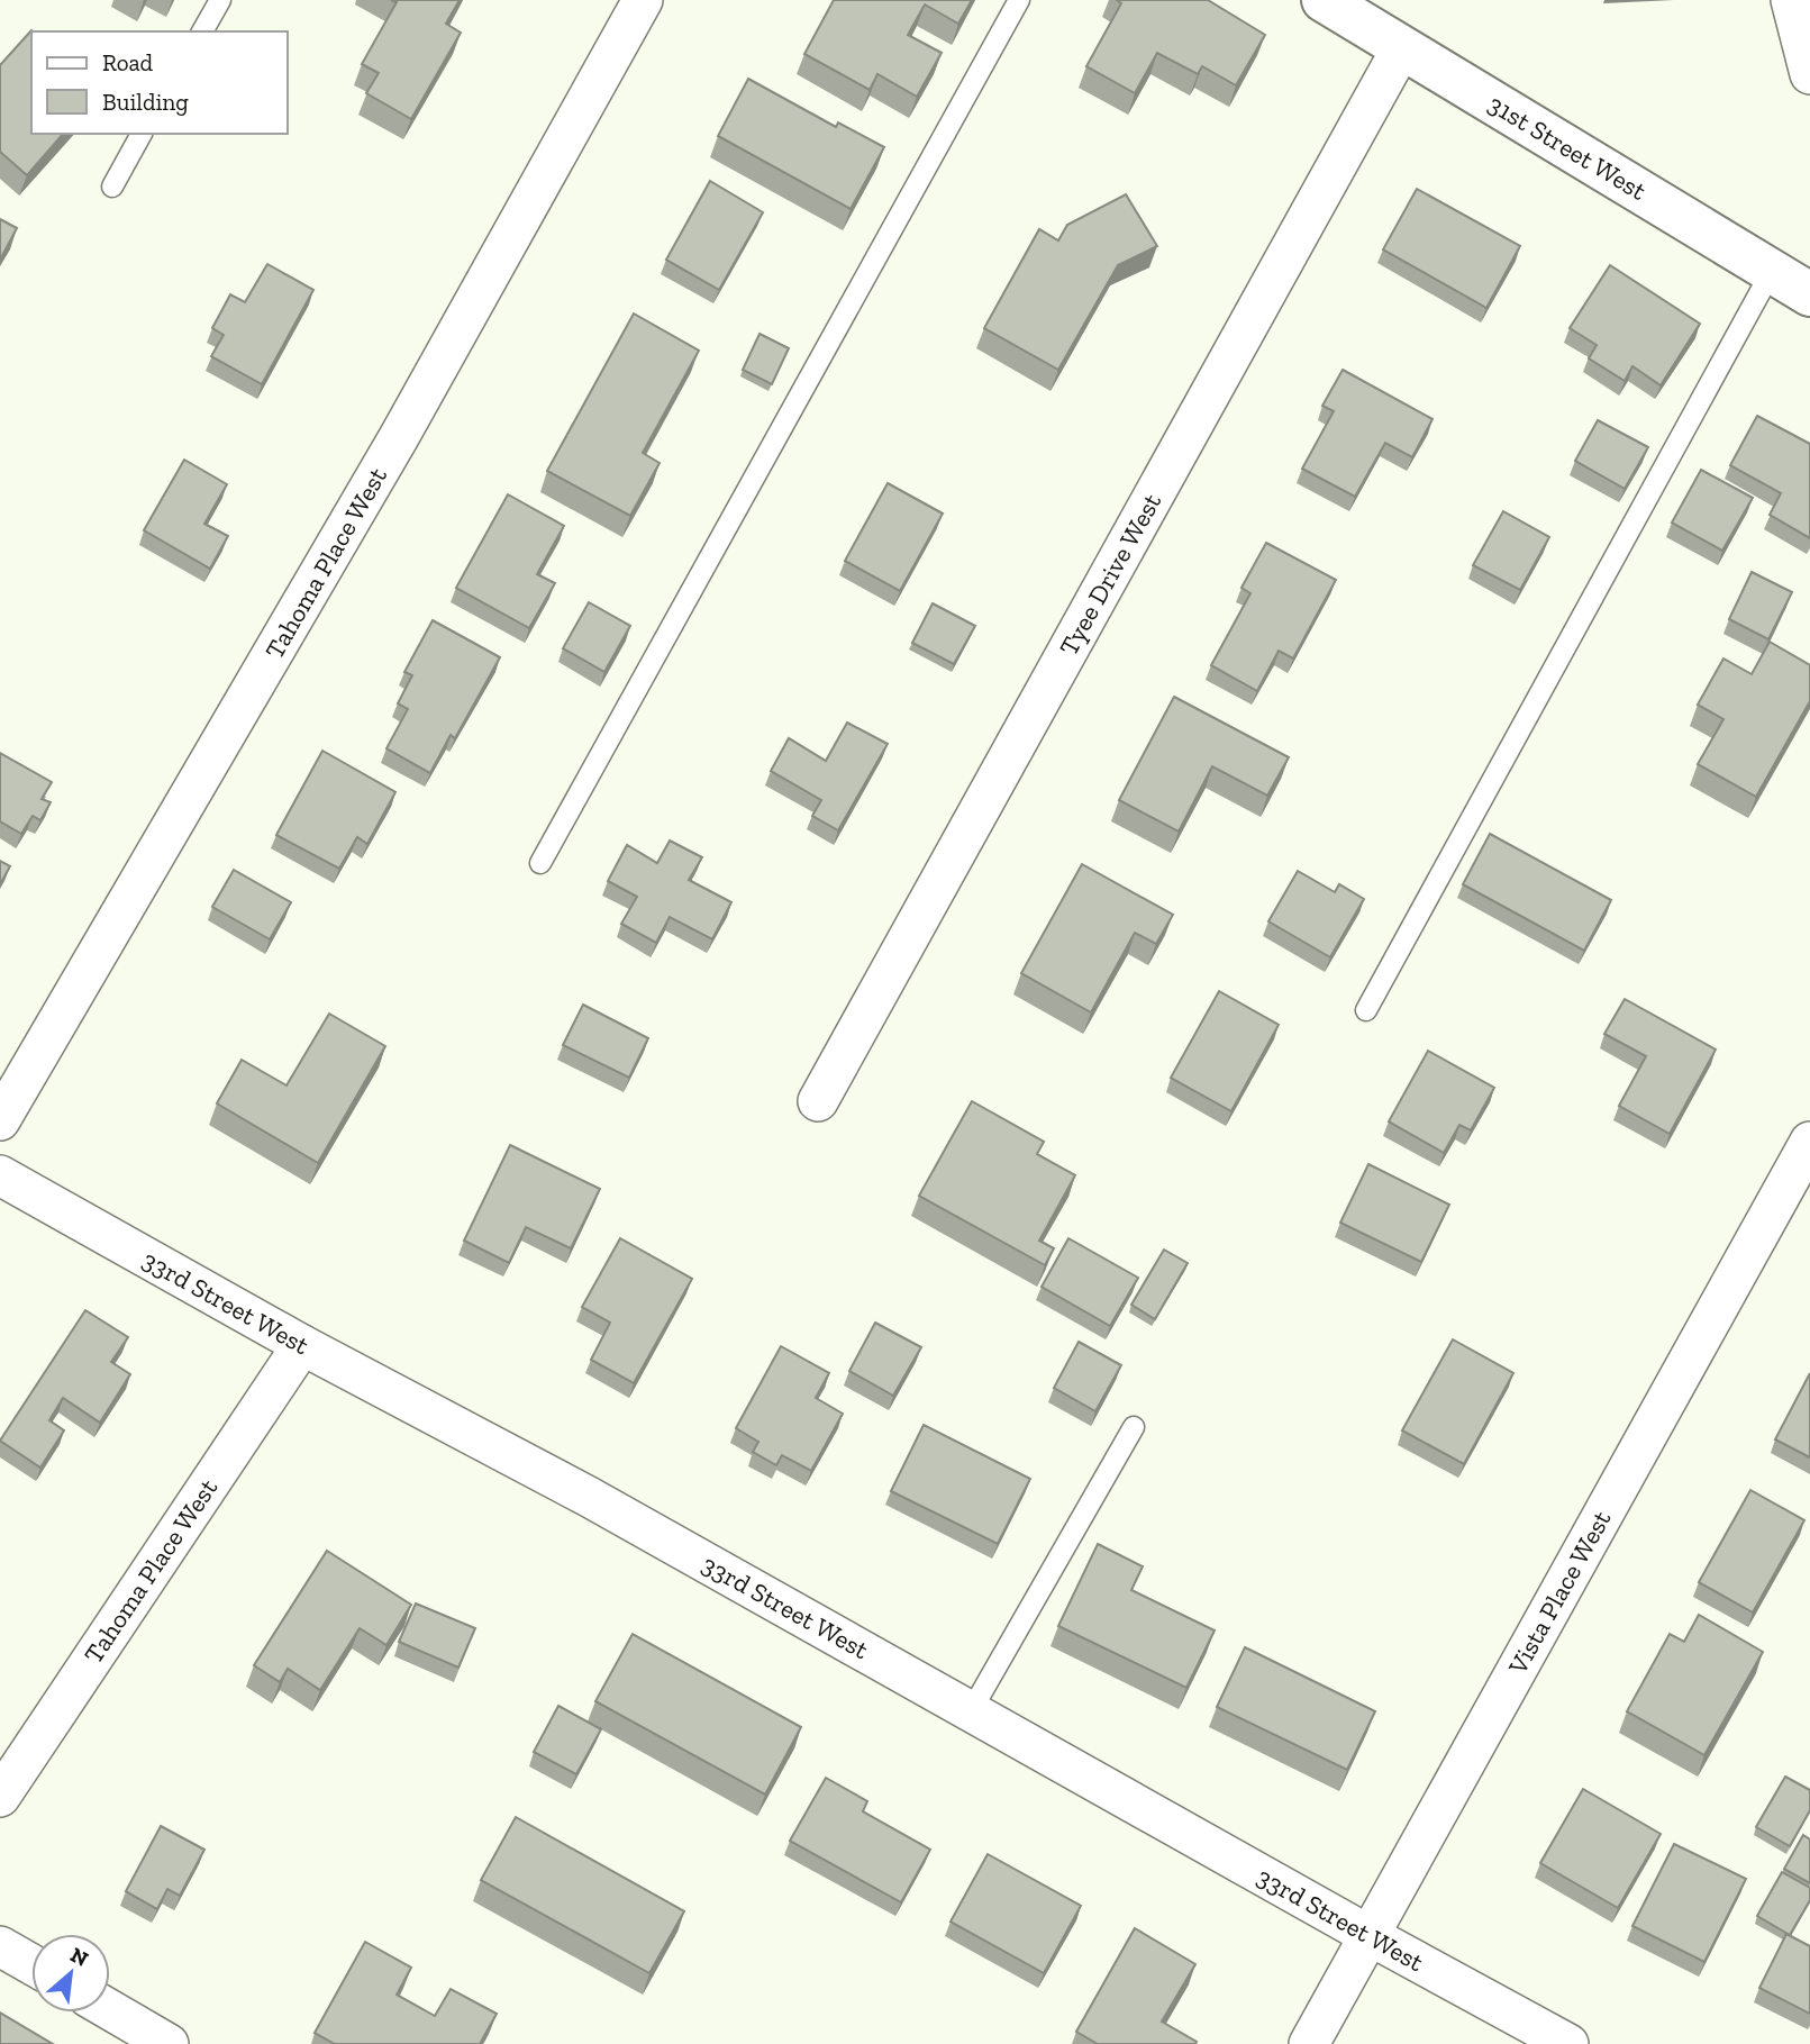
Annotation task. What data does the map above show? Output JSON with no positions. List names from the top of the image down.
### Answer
{
  "streets": {
    "street": [
      "31st Street West",
      "Tahoma Place West",
      "Tyee Drive West",
      "33rd Street West",
      "Vista Place West"
    ]
  },
  "crossings": [
    ["31st Street West", "Tyee Drive West"],
    ["Tahoma Place West", "33rd Street West"],
    ["33rd Street West", "Vista Place West"]
  ],
  "legend": ["Road", "Building"],
  "north": "top right"
}
